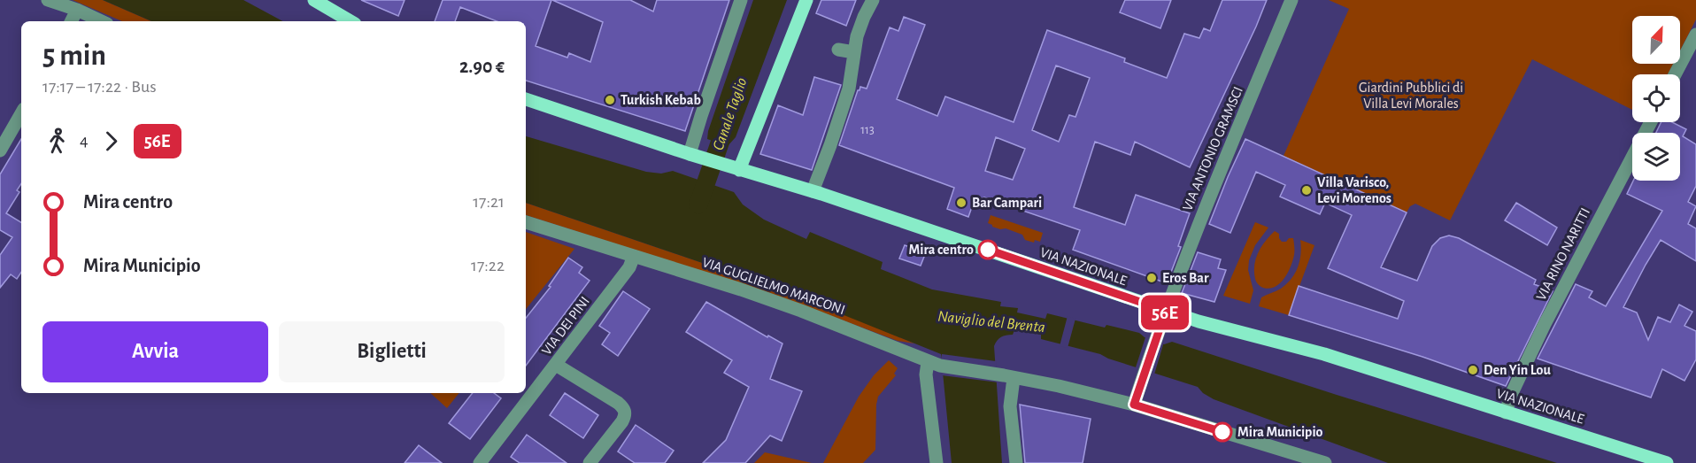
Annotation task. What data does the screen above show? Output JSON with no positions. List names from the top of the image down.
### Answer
{
  "streets": {
    "main road": ["VIA NAZIONALE"],
    "street": [
      "VIA ANTONIO GRAMSCI",
      "VIA RINO NARITTI",
      "VIA GUGLIELMO MARCONI",
      "VIA DEI PINI"
    ]
  },
  "crossings": [
    ["VIA ANTONIO GRAMSCI", "VIA NAZIONALE"],
    ["VIA ANTONIO GRAMSCI", "VIA GUGLIELMO MARCONI"],
    ["VIA RINO NARITTI", "VIA NAZIONALE"],
    ["VIA GUGLIELMO MARCONI", "VIA DEI PINI"]
  ],
  "water": ["Canale Taglio", "Naviglio del Brenta"],
  "parks": ["Giardini Pubblici di Villa Levi Morales"],
  "places": [
    "Turkish Kebab",
    "Villa Varisco, Levi Morenos",
    "Bar Campari",
    "Mira centro",
    "Eros Bar",
    "Den Yin Lou",
    "Mira Municipio"
  ],
  "lines": ["bus line 56E"],
  "house_numbers": ["113"],
  "north": "top right",
  "page": {
    "on_map": "56E",
    "heading": ["5 min", "17:17 – 17:22 · Bus", "2.90 €"],
    "legs": ["4", "56E"],
    "list": [
      {
        "name": "Mira centro",
        "value": "17:21"
      },
      {
        "name": "Mira Municipio",
        "value": "17:22"
      }
    ],
    "buttons": ["Avvia", "Biglietti"]
  }
}
